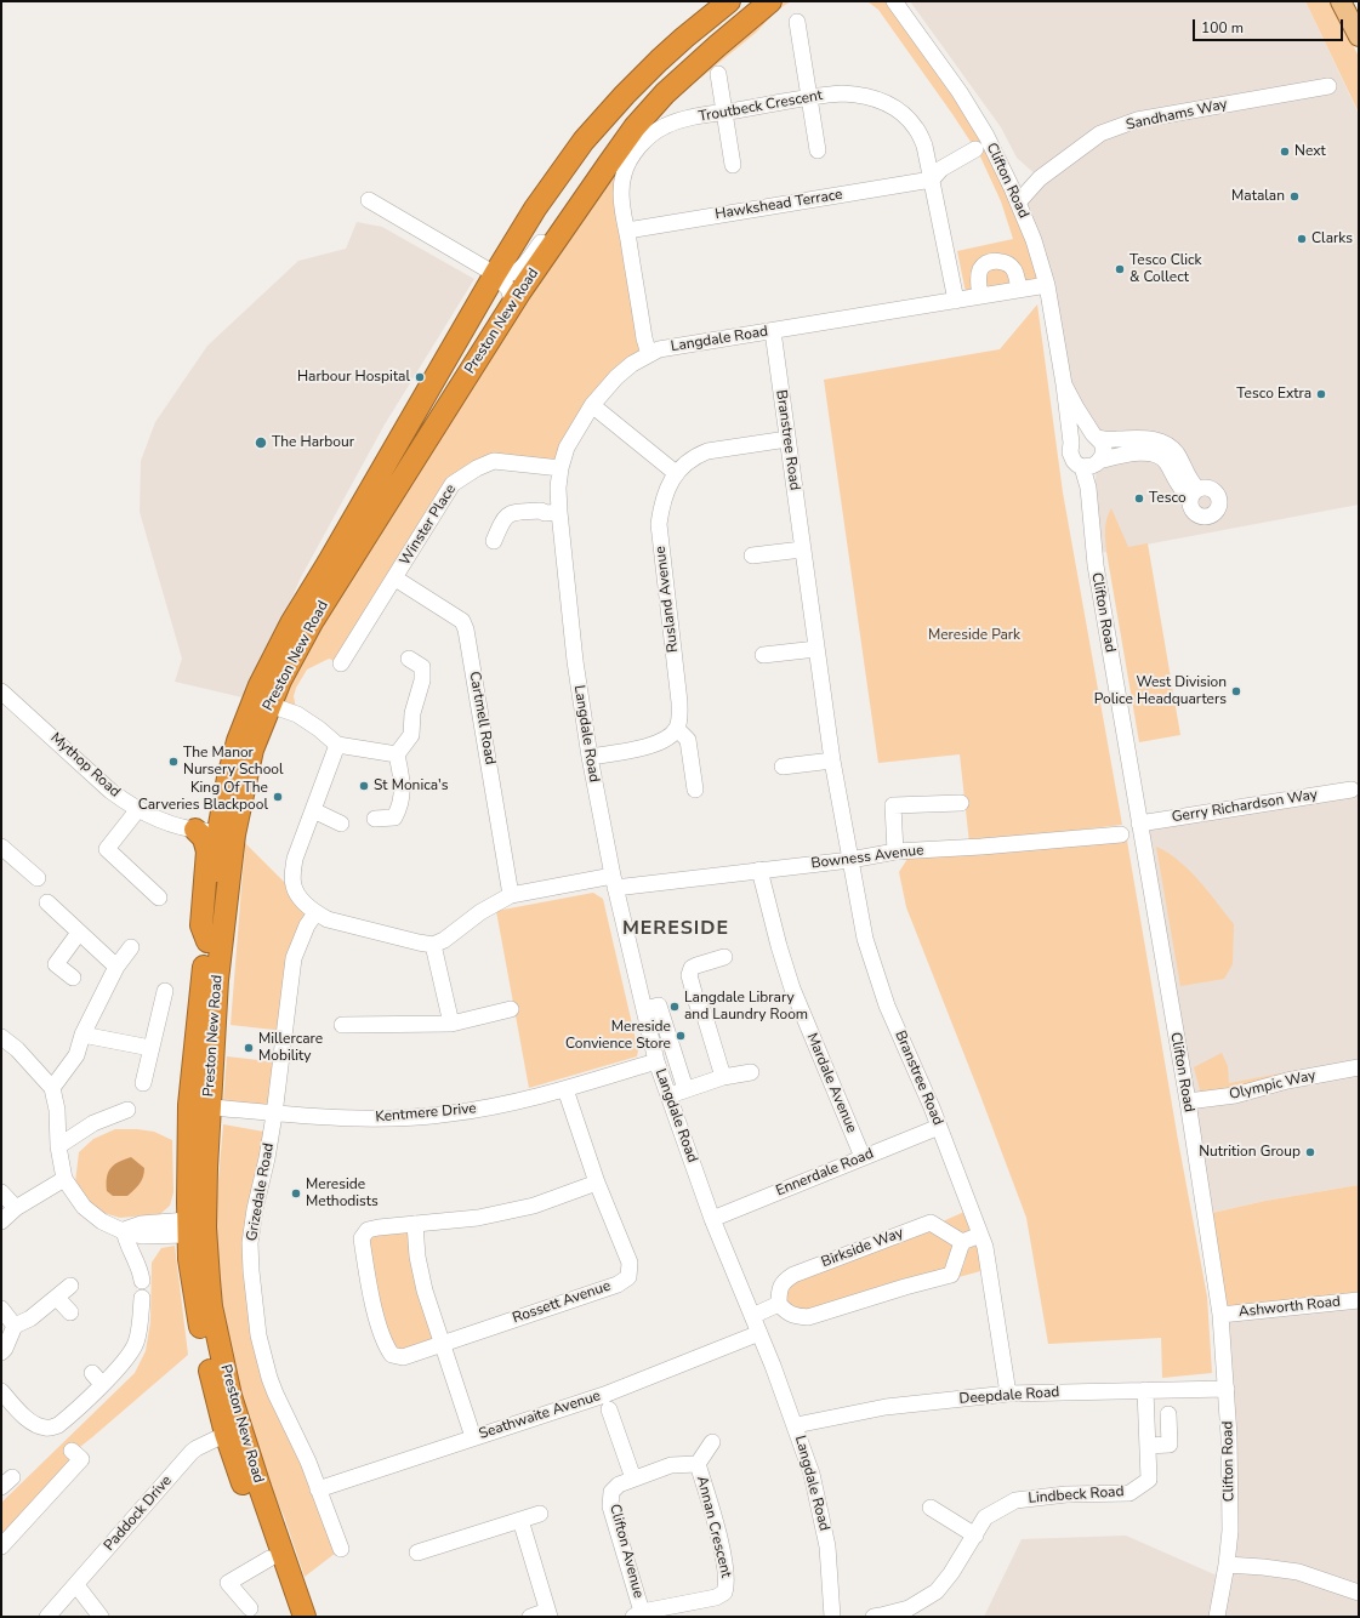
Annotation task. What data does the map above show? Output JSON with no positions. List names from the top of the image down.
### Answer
{
  "streets": {
    "highway": ["Preston New Road"],
    "street": [
      "Troutbeck Crescent",
      "Sandhams Way",
      "Clifton Road",
      "Hawkshead Terrace",
      "Langdale Road",
      "Branstree Road",
      "Winster Place",
      "Rusland Avenue",
      "Cartmell Road",
      "Mythop Road",
      "Gerry Richardson Way",
      "Bowness Avenue",
      "Mardale Avenue",
      "Olympic Way",
      "Kentmere Drive",
      "Ennerdale Road",
      "Grizedale Road",
      "Birkside Way",
      "Rossett Avenue",
      "Ashworth Road",
      "Deepdale Road",
      "Seathwaite Avenue",
      "Lindbeck Road",
      "Paddock Drive",
      "Annan Crescent",
      "Clifton Avenue"
    ]
  },
  "crossings": [
    ["Troutbeck Crescent", "Hawkshead Terrace"],
    ["Troutbeck Crescent", "Langdale Road"],
    ["Sandhams Way", "Clifton Road"],
    ["Clifton Road", "Langdale Road"],
    ["Clifton Road", "Gerry Richardson Way"],
    ["Clifton Road", "Olympic Way"],
    ["Clifton Road", "Ashworth Road"],
    ["Clifton Road", "Deepdale Road"],
    ["Preston New Road", "Mythop Road"],
    ["Preston New Road", "Kentmere Drive"],
    ["Preston New Road", "Paddock Drive"],
    ["Langdale Road", "Branstree Road"],
    ["Langdale Road", "Winster Place"],
    ["Langdale Road", "Bowness Avenue"],
    ["Langdale Road", "Kentmere Drive"],
    ["Langdale Road", "Ennerdale Road"],
    ["Langdale Road", "Deepdale Road"],
    ["Langdale Road", "Seathwaite Avenue"],
    ["Branstree Road", "Rusland Avenue"],
    ["Branstree Road", "Bowness Avenue"],
    ["Branstree Road", "Ennerdale Road"],
    ["Branstree Road", "Deepdale Road"],
    ["Winster Place", "Cartmell Road"],
    ["Cartmell Road", "Bowness Avenue"],
    ["Bowness Avenue", "Mardale Avenue"],
    ["Mardale Avenue", "Ennerdale Road"],
    ["Kentmere Drive", "Grizedale Road"],
    ["Kentmere Drive", "Rossett Avenue"],
    ["Grizedale Road", "Seathwaite Avenue"],
    ["Deepdale Road", "Lindbeck Road"],
    ["Annan Crescent", "Clifton Avenue"]
  ],
  "districts": ["MERESIDE"],
  "parks": ["Mereside Park"],
  "places": [
    "Next",
    "Matalan",
    "Clarks",
    "Tesco Click & Collect",
    "Harbour Hospital",
    "Tesco Extra",
    "The Harbour",
    "Tesco",
    "West Division Police Headquarters",
    "The Manor Nursery School",
    "St Monica's",
    "King Of The Carveries Blackpool",
    "Langdale Library and Laundry Room",
    "Mereside Convience Store",
    "Millercare Mobility",
    "Nutrition Group",
    "Mereside Methodists"
  ],
  "scale_bar": "100 m"
}
